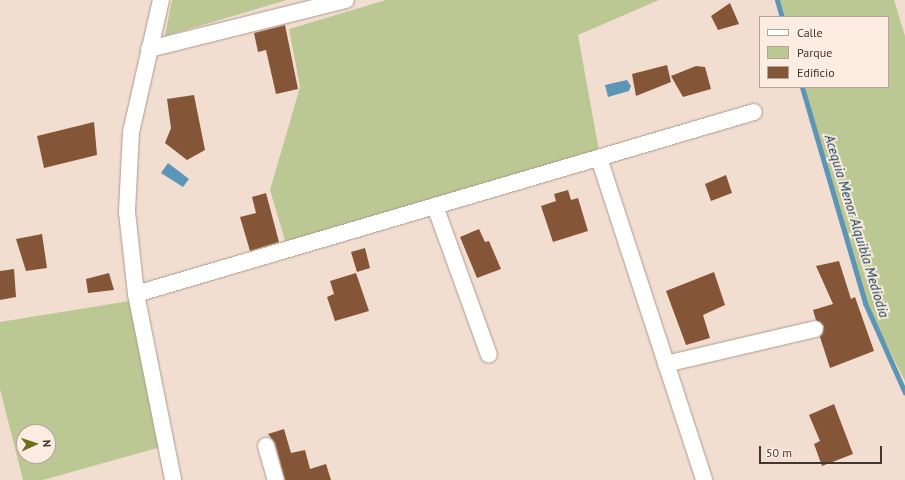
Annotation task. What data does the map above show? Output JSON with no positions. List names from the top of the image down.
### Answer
{
  "water": ["Acequia Menor Alquibla Mediodía"],
  "legend": ["Calle", "Parque", "Edificio"],
  "scale_bar": "50 m",
  "north": "right"
}
